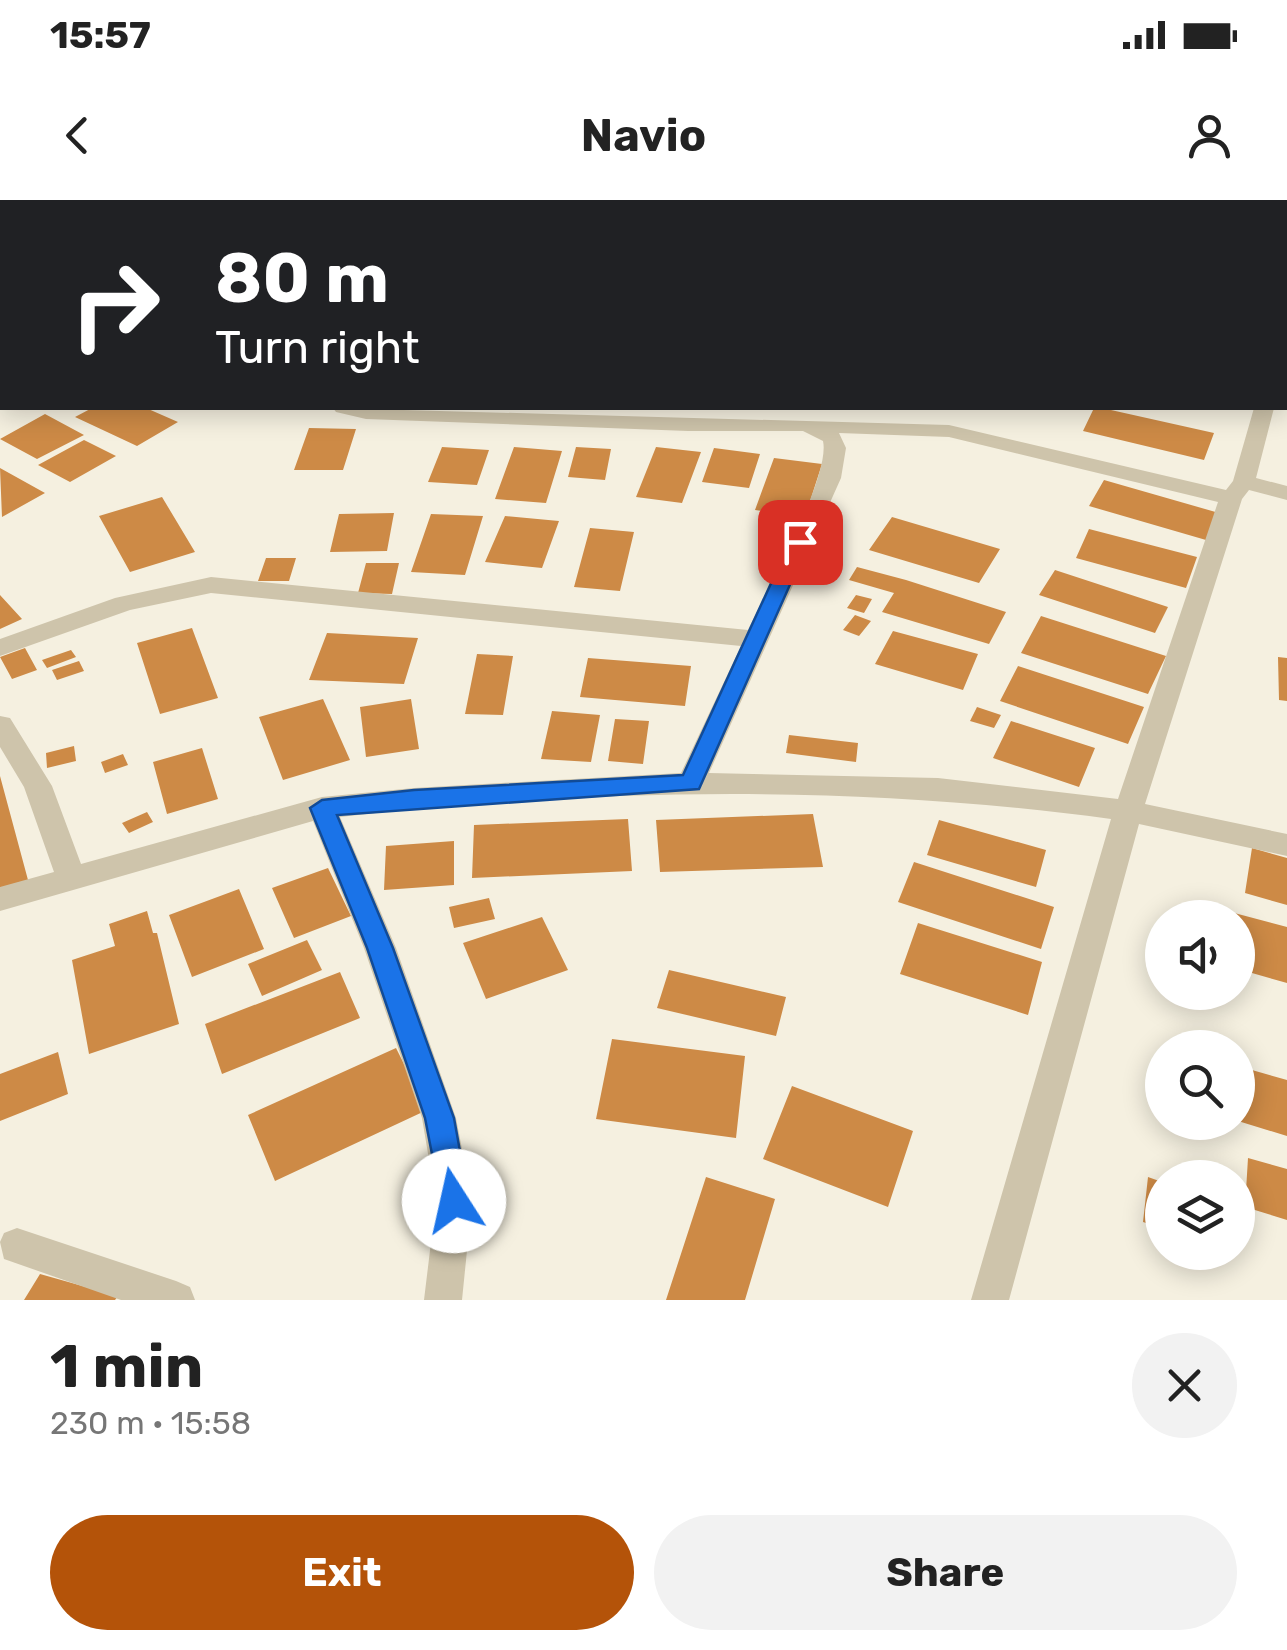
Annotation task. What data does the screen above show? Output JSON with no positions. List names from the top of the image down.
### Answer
{
  "page": {
    "status": "15:57",
    "header": "Navio",
    "turn": ["80 m", "Turn right"],
    "heading": ["1 min", "230 m · 15:58"],
    "buttons": ["Exit", "Share"]
  }
}
